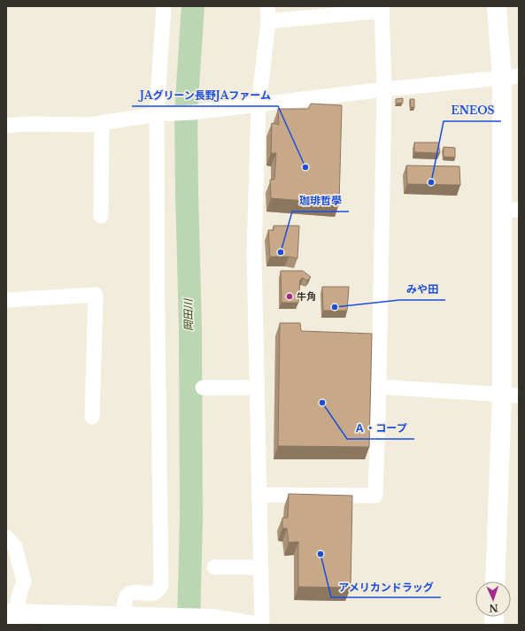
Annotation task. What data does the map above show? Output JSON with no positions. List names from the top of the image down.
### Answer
{
  "water": ["岡田川"],
  "places": [
    "JAグリーン長野JAファーム",
    "ENEOS",
    "珈琲哲學",
    "牛角",
    "みや田",
    "Ａ・コープ",
    "アメリカンドラッグ"
  ],
  "north": "bottom"
}
